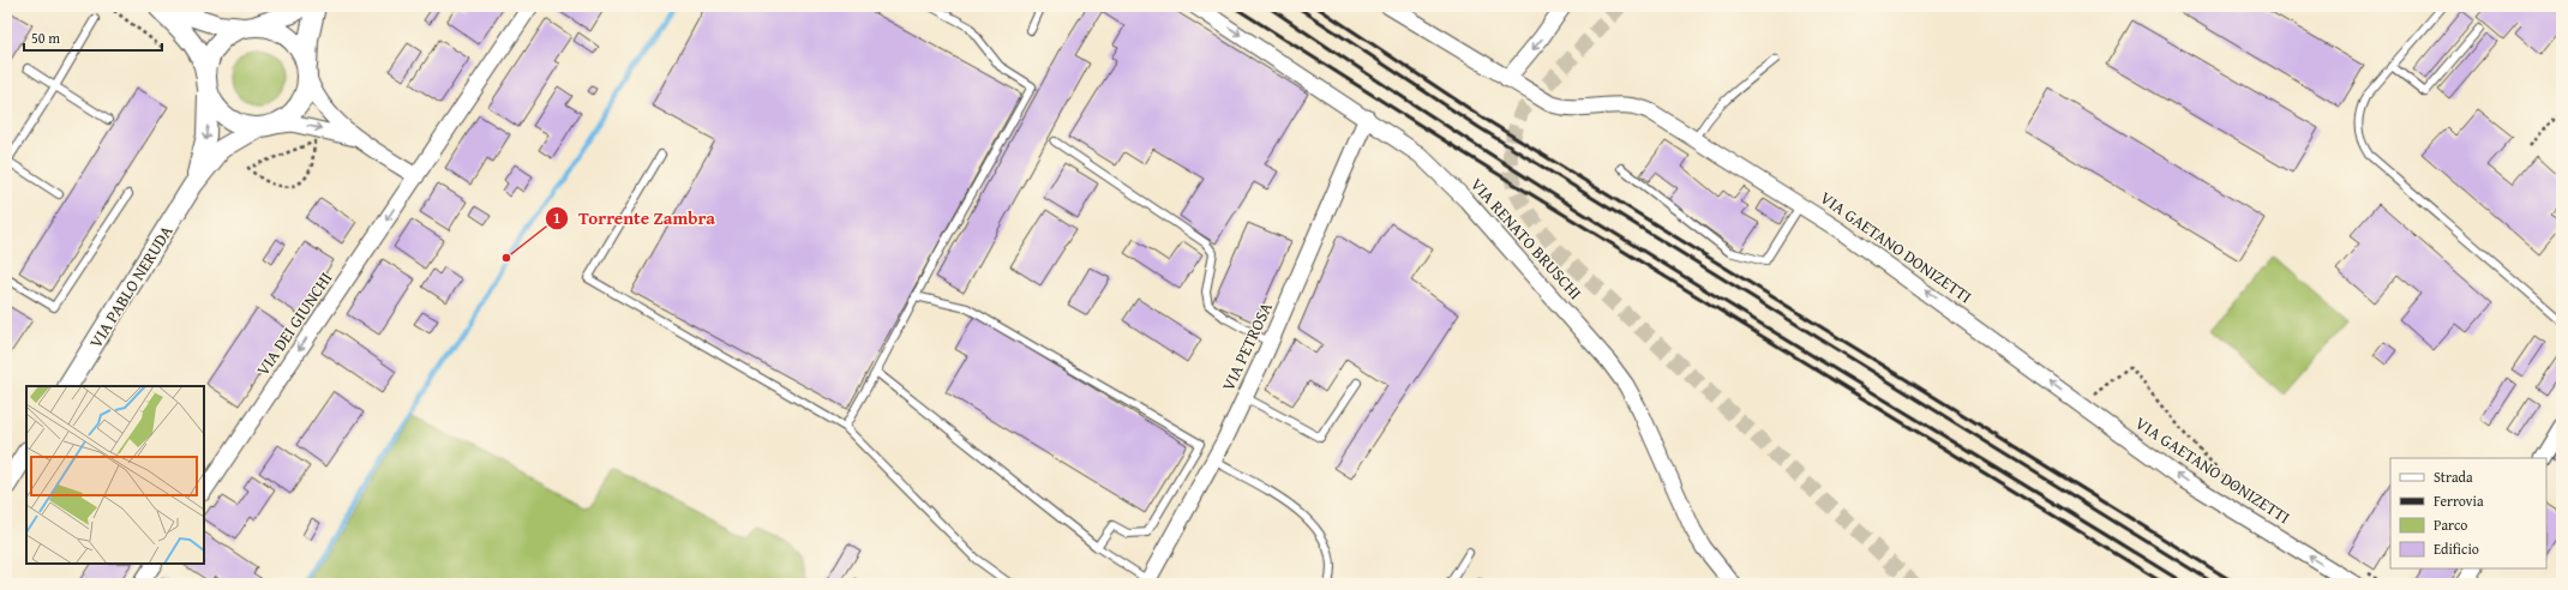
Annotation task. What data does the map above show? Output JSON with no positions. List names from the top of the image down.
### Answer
{
  "streets": {
    "street": [
      "VIA RENATO BRUSCHI",
      "VIA GAETANO DONIZETTI",
      "VIA PABLO NERUDA",
      "VIA DEI GIUNCHI",
      "VIA PETROSA"
    ]
  },
  "crossings": [
    ["VIA RENATO BRUSCHI", "VIA PETROSA"]
  ],
  "one_way": ["VIA GAETANO DONIZETTI", "VIA DEI GIUNCHI"],
  "places": ["Torrente Zambra"],
  "legend": [
    "Strada",
    "Ferrovia",
    "Parco",
    "Edificio"
  ],
  "scale_bar": "50 m"
}
